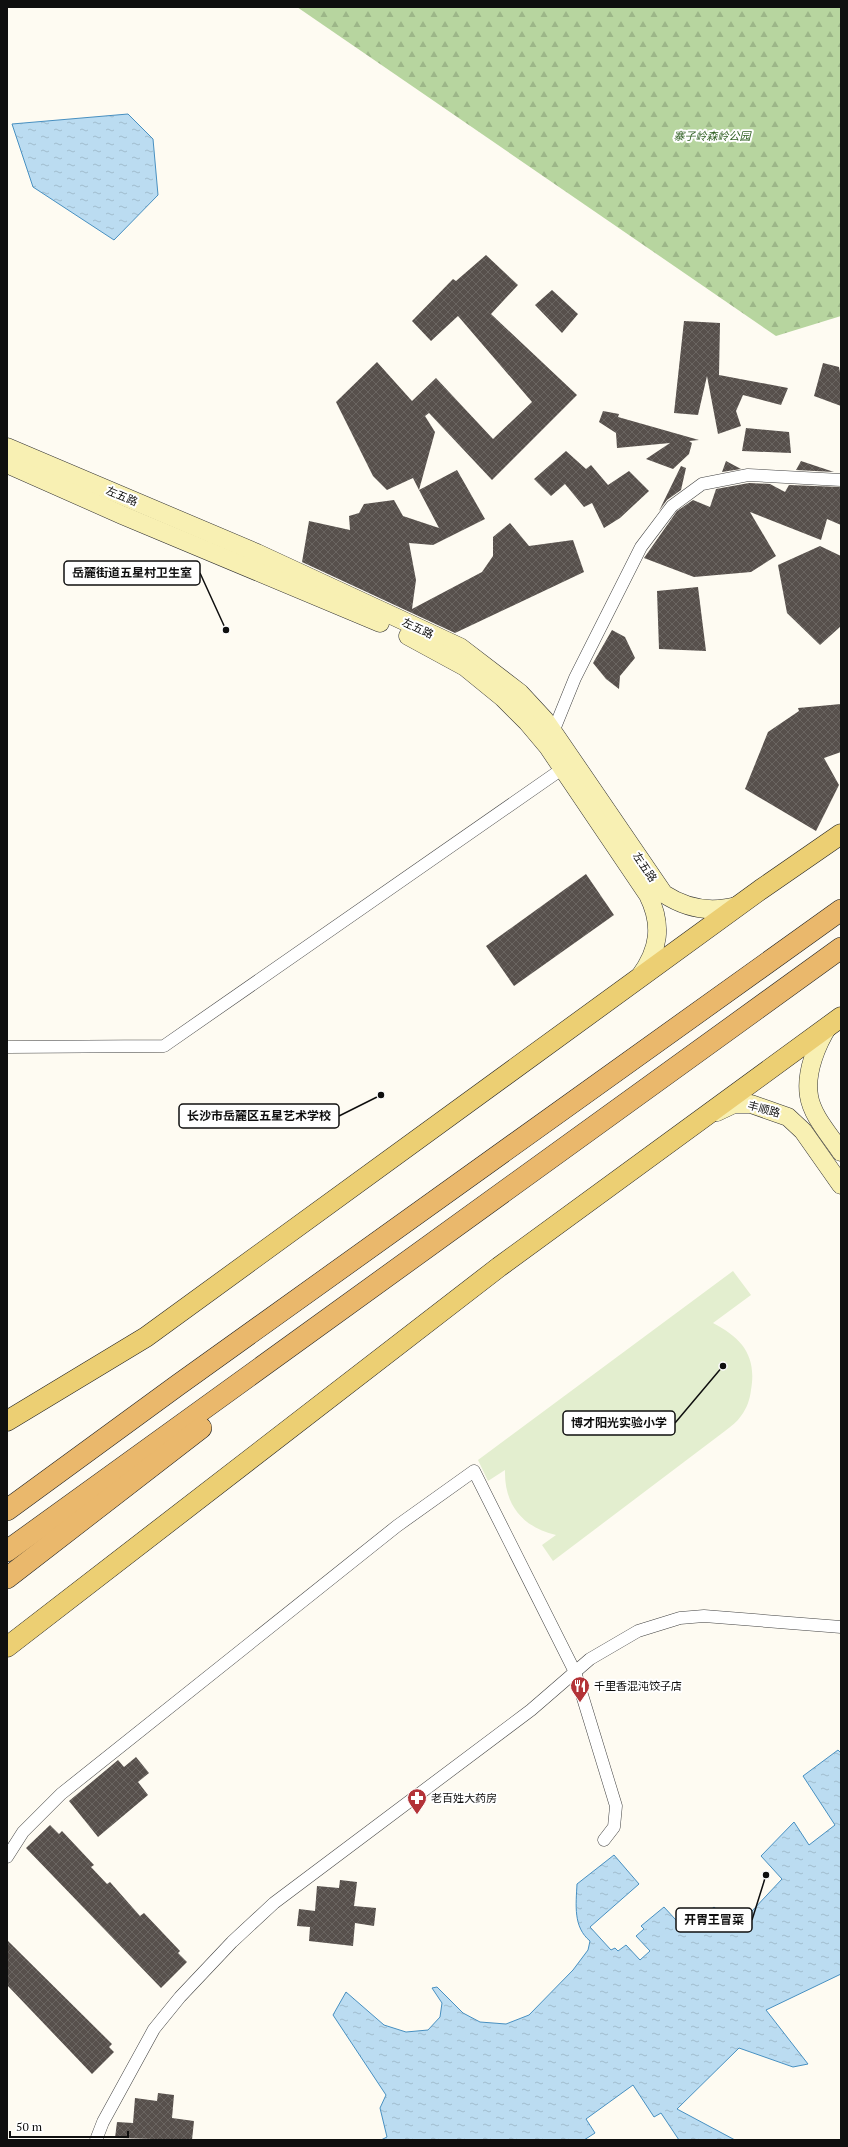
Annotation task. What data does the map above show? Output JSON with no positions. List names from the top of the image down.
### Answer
{
  "streets": {
    "main road": ["左五路", "丰顺路"]
  },
  "parks": ["寨子岭森岭公园"],
  "places": {
    "other": [
      "岳麓街道五星村卫生室",
      "长沙市岳麓区五星艺术学校",
      "博才阳光实验小学",
      "开胃王冒菜"
    ],
    "restaurant": ["千里香混沌饺子店"],
    "pharmacy": ["老百姓大药房"]
  },
  "scale_bar": "50 m"
}
